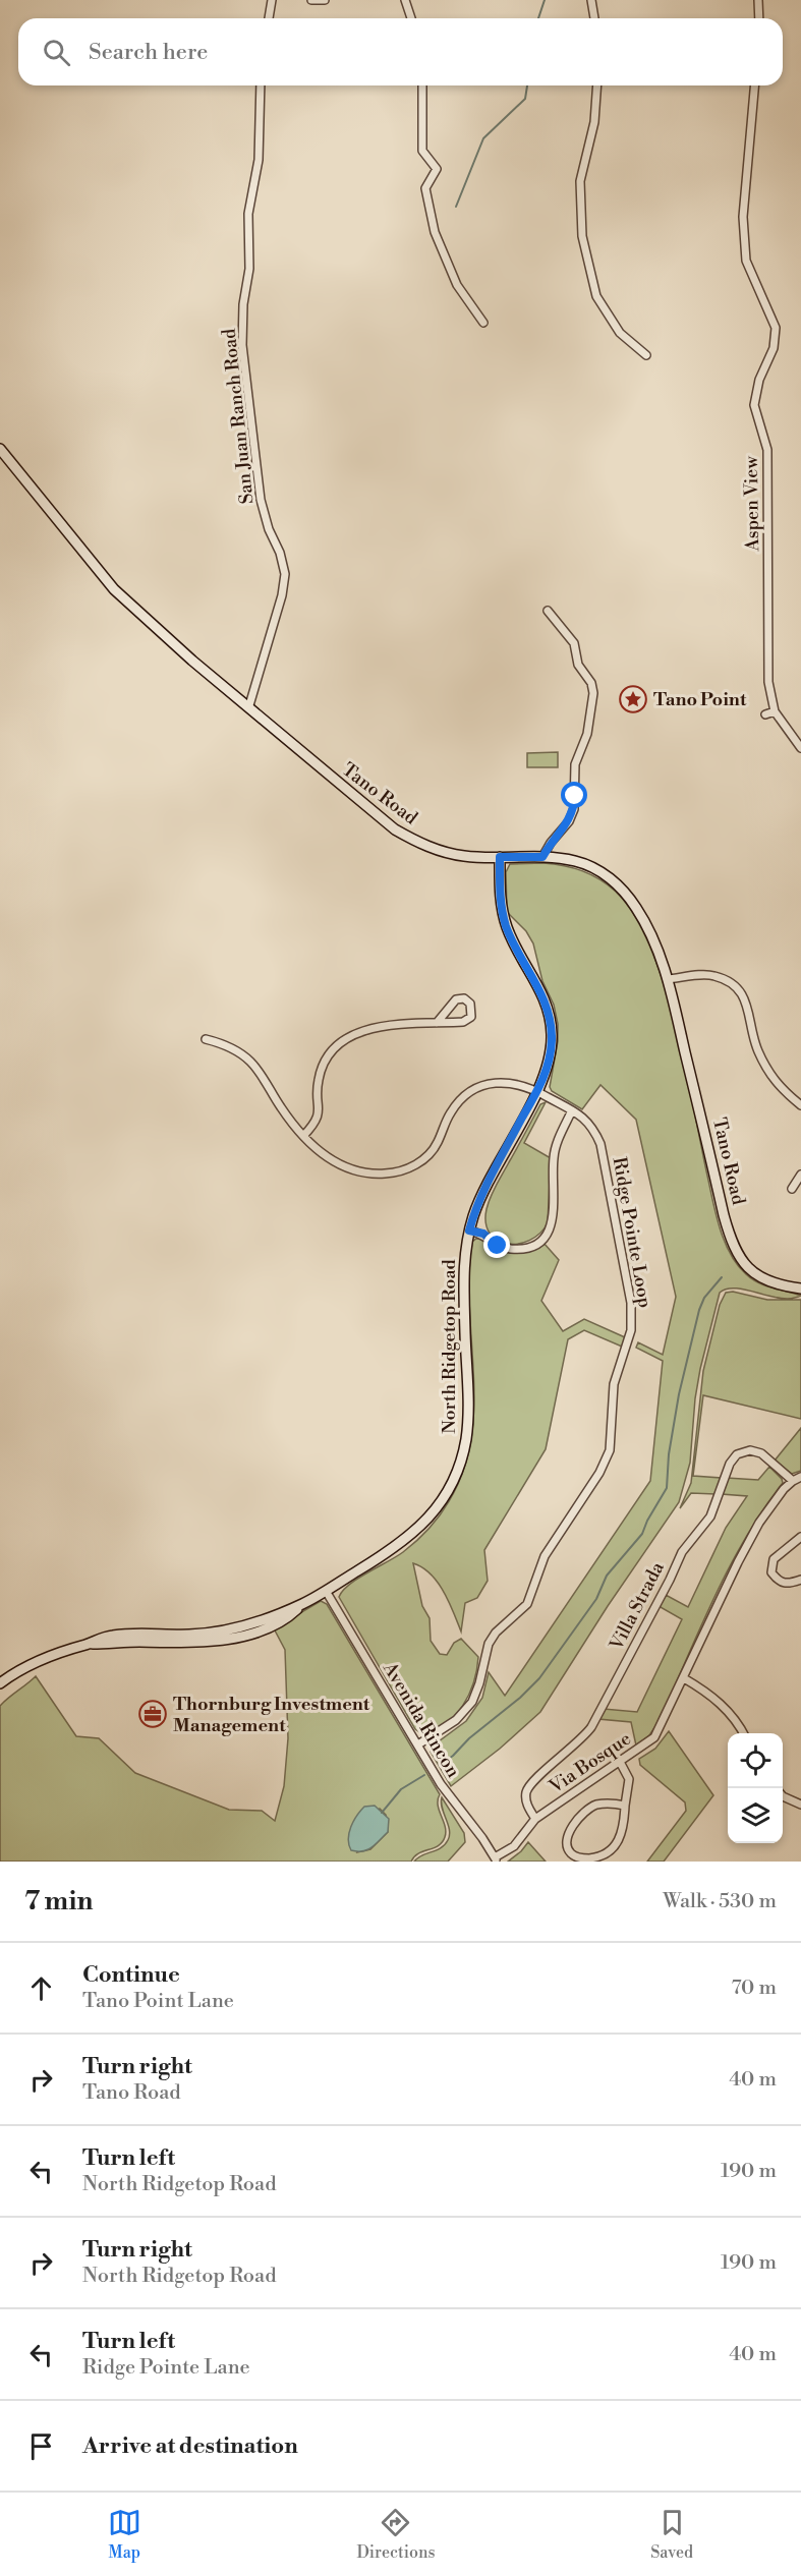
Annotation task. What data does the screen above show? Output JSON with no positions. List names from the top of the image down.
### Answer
{
  "streets": {
    "street": [
      "San Juan Ranch Road",
      "Aspen View",
      "Tano Road",
      "Ridge Pointe Loop",
      "North Ridgetop Road",
      "Villa Strada",
      "Avenida Rincon",
      "Via Bosque"
    ]
  },
  "crossings": [
    ["San Juan Ranch Road", "Tano Road"],
    ["Tano Road", "North Ridgetop Road"],
    ["Ridge Pointe Loop", "North Ridgetop Road"],
    ["Ridge Pointe Loop", "Avenida Rincon"],
    ["North Ridgetop Road", "Avenida Rincon"],
    ["Villa Strada", "Via Bosque"],
    ["Avenida Rincon", "Via Bosque"]
  ],
  "places": {
    "place": ["Tano Point"],
    "office": ["Thornburg Investment Management"]
  },
  "page": {
    "search": "Search here",
    "heading": ["7 min", "Walk · 530 m"],
    "list": [
      ["Continue", "Tano Point Lane", "70 m"],
      ["Turn right", "Tano Road", "40 m"],
      ["Turn left", "North Ridgetop Road", "190 m"],
      ["Turn right", "North Ridgetop Road", "190 m"],
      ["Turn left", "Ridge Pointe Lane", "40 m"],
      "Arrive at destination"
    ],
    "nav": ["Map", "Directions", "Saved"]
  }
}
